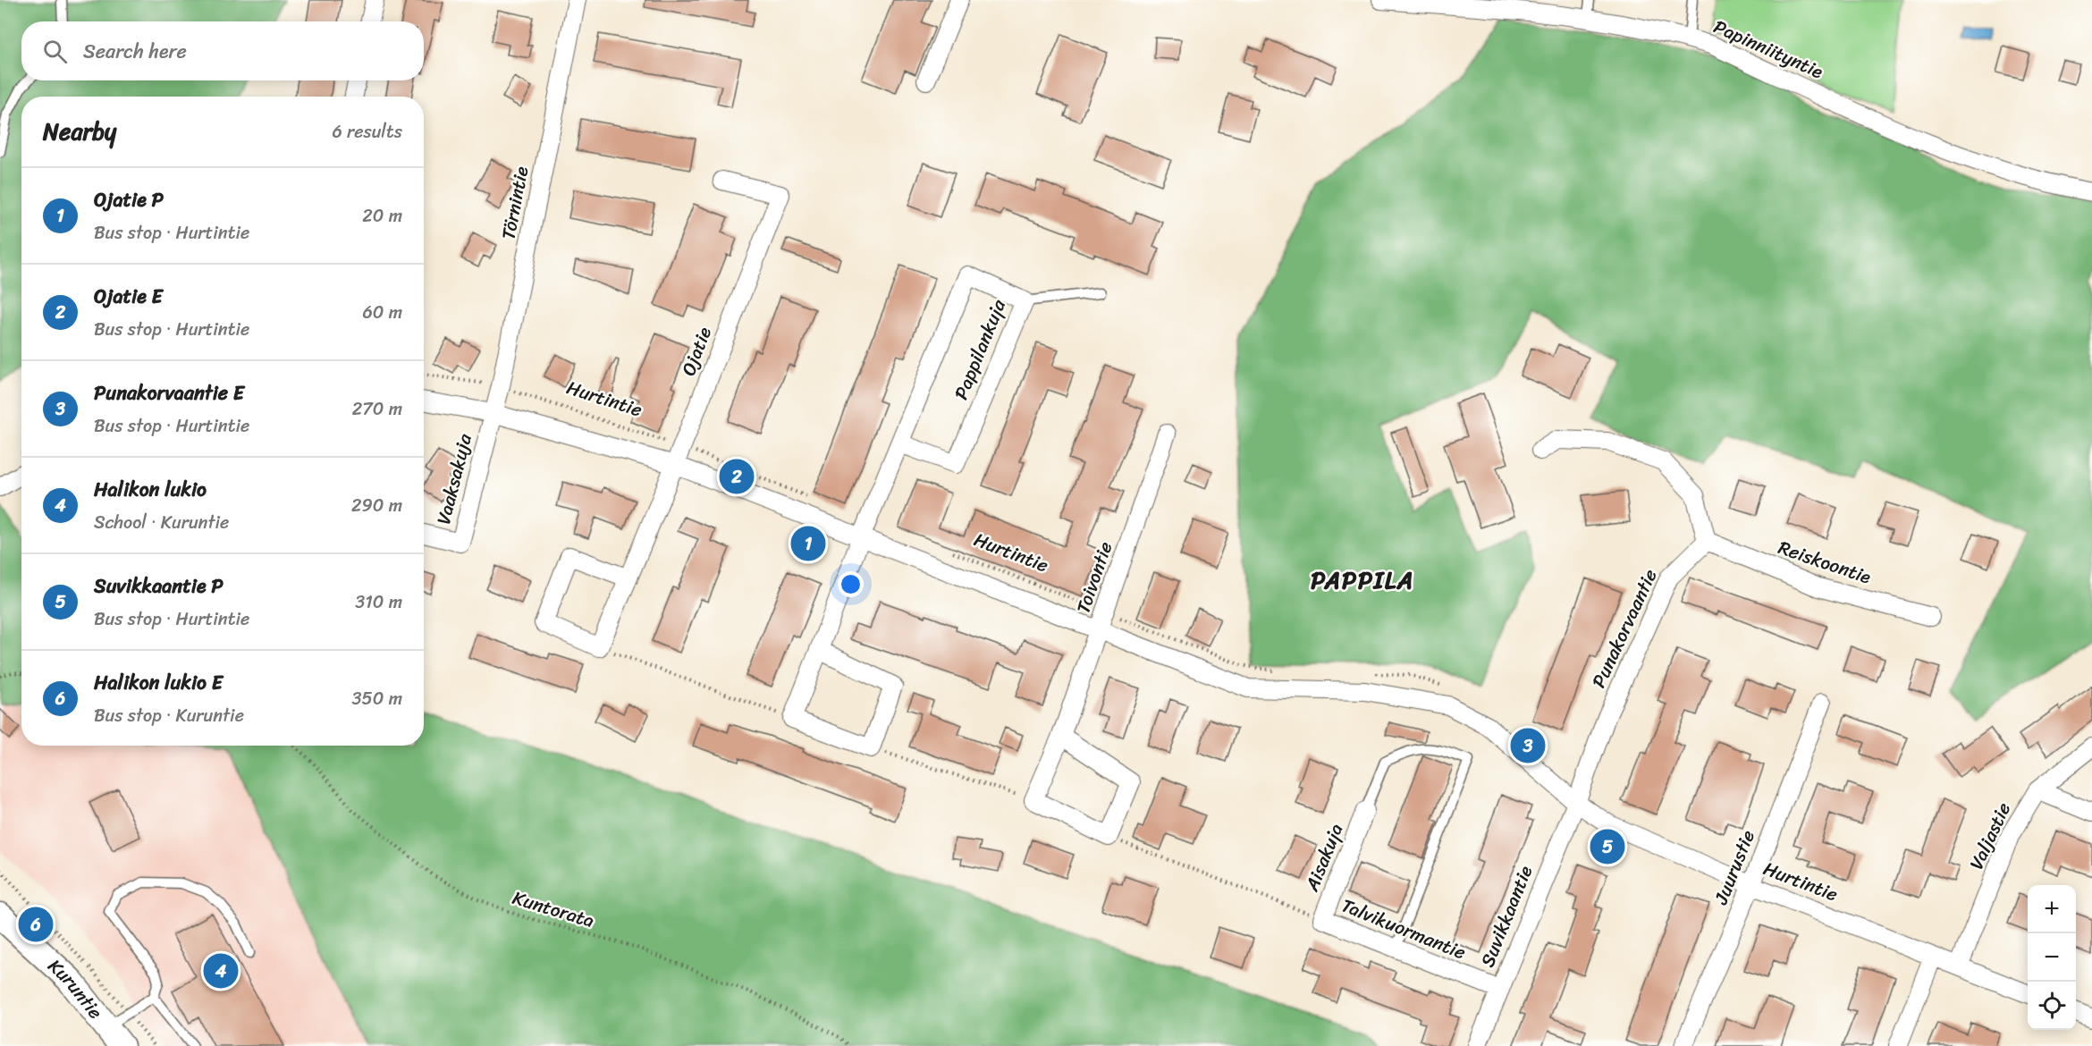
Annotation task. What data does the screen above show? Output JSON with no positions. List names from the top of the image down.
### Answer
{
  "streets": {
    "street": [
      "Papinniityntie",
      "Törnintie",
      "Pappilankuja",
      "Ojatie",
      "Hurtintie",
      "Vaaksakuja",
      "Reiskoontie",
      "Toivontie",
      "Punakorvaantie",
      "Valjastie",
      "Aisakuja",
      "Juurustie",
      "Suvikkaantie",
      "Talvikuormantie",
      "Kuruntie"
    ],
    "path": ["Kuntorata"]
  },
  "crossings": [
    ["Törnintie", "Hurtintie"],
    ["Törnintie", "Vaaksakuja"],
    ["Pappilankuja", "Hurtintie"],
    ["Ojatie", "Hurtintie"],
    ["Hurtintie", "Vaaksakuja"],
    ["Hurtintie", "Toivontie"],
    ["Hurtintie", "Punakorvaantie"],
    ["Hurtintie", "Valjastie"],
    ["Hurtintie", "Juurustie"],
    ["Hurtintie", "Suvikkaantie"],
    ["Reiskoontie", "Punakorvaantie"],
    ["Punakorvaantie", "Suvikkaantie"],
    ["Aisakuja", "Talvikuormantie"],
    ["Suvikkaantie", "Talvikuormantie"]
  ],
  "districts": ["PAPPILA"],
  "page": {
    "search": "Search here",
    "heading": ["Nearby", "6 results"],
    "list": [
      {
        "mark": "1",
        "name": "Ojatie P",
        "note": "Bus stop · Hurtintie",
        "value": "20 m"
      },
      {
        "mark": "2",
        "name": "Ojatie E",
        "note": "Bus stop · Hurtintie",
        "value": "60 m"
      },
      {
        "mark": "3",
        "name": "Punakorvaantie E",
        "note": "Bus stop · Hurtintie",
        "value": "270 m"
      },
      {
        "mark": "4",
        "name": "Halikon lukio",
        "note": "School · Kuruntie",
        "value": "290 m"
      },
      {
        "mark": "5",
        "name": "Suvikkaantie P",
        "note": "Bus stop · Hurtintie",
        "value": "310 m"
      },
      {
        "mark": "6",
        "name": "Halikon lukio E",
        "note": "Bus stop · Kuruntie",
        "value": "350 m"
      }
    ],
    "pins": [
      "2",
      "1",
      "3",
      "5",
      "6",
      "4"
    ],
    "map_buttons": ["+", "−"]
  }
}
